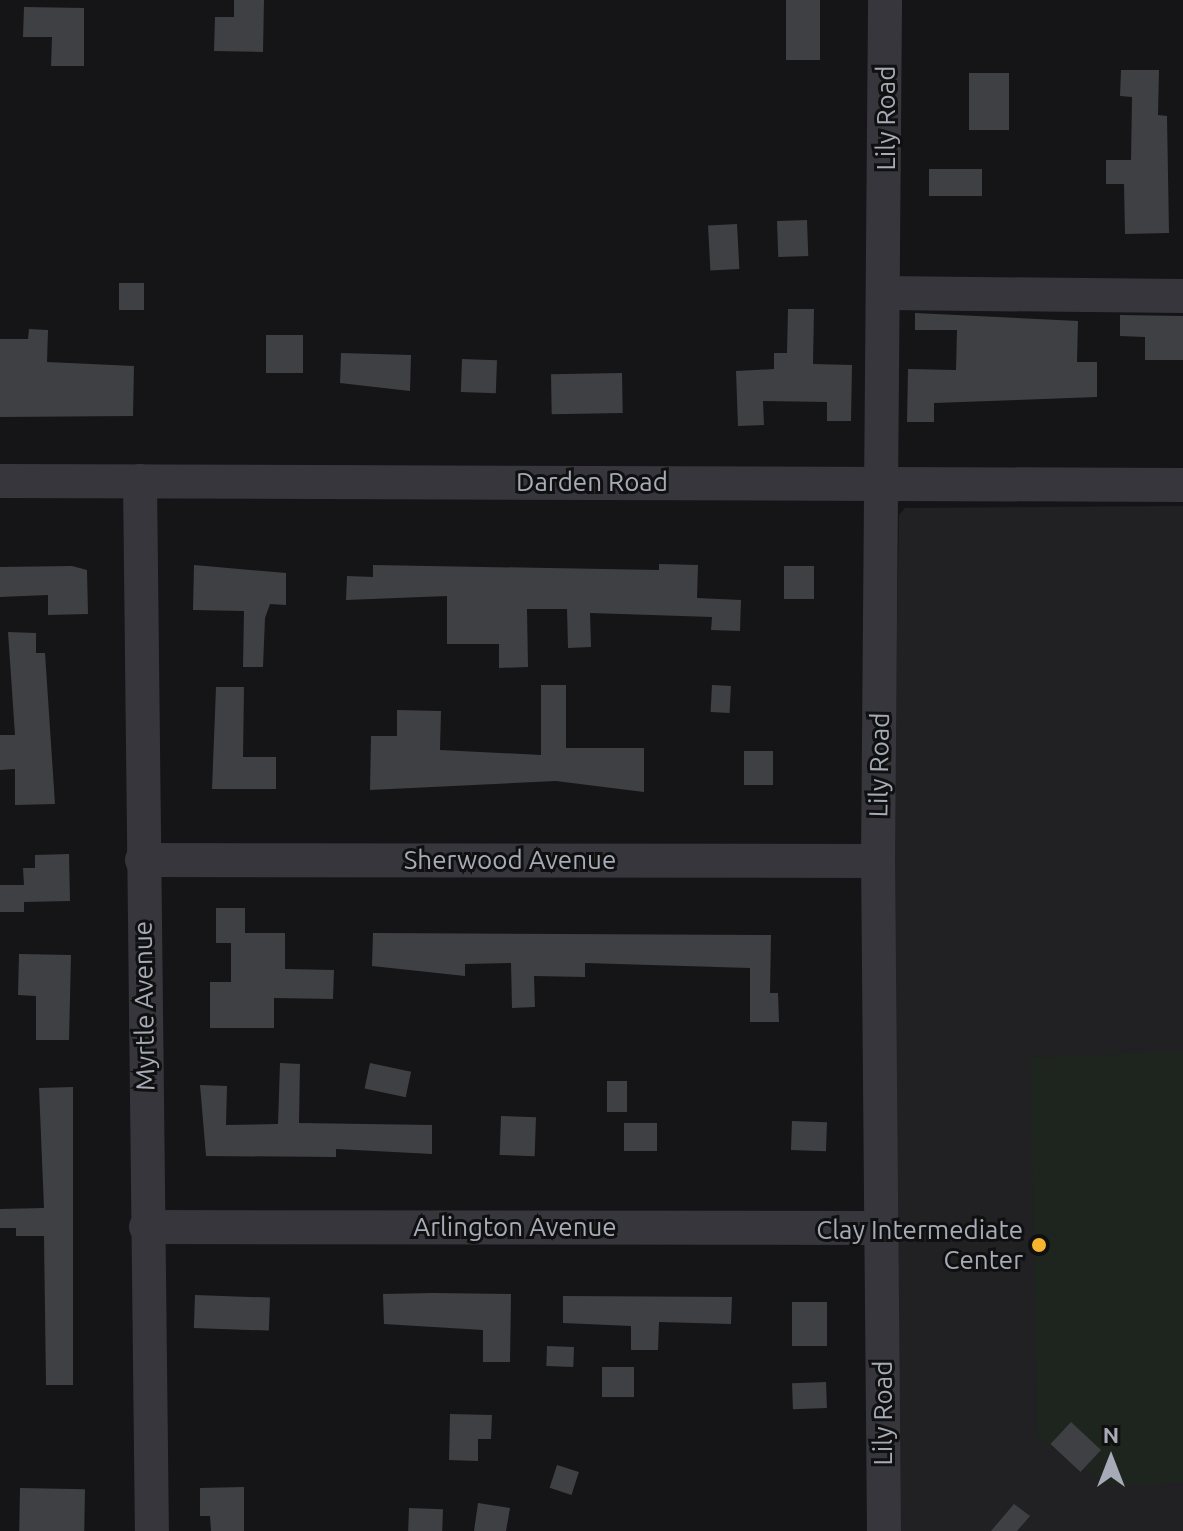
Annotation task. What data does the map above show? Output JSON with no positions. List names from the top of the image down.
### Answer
{
  "streets": {
    "street": [
      "Lily Road",
      "Darden Road",
      "Sherwood Avenue",
      "Myrtle Avenue",
      "Arlington Avenue"
    ]
  },
  "crossings": [
    ["Lily Road", "Darden Road"],
    ["Lily Road", "Sherwood Avenue"],
    ["Lily Road", "Arlington Avenue"],
    ["Darden Road", "Myrtle Avenue"],
    ["Sherwood Avenue", "Myrtle Avenue"],
    ["Myrtle Avenue", "Arlington Avenue"]
  ],
  "places": ["Clay Intermediate Center"],
  "north": "top"
}
